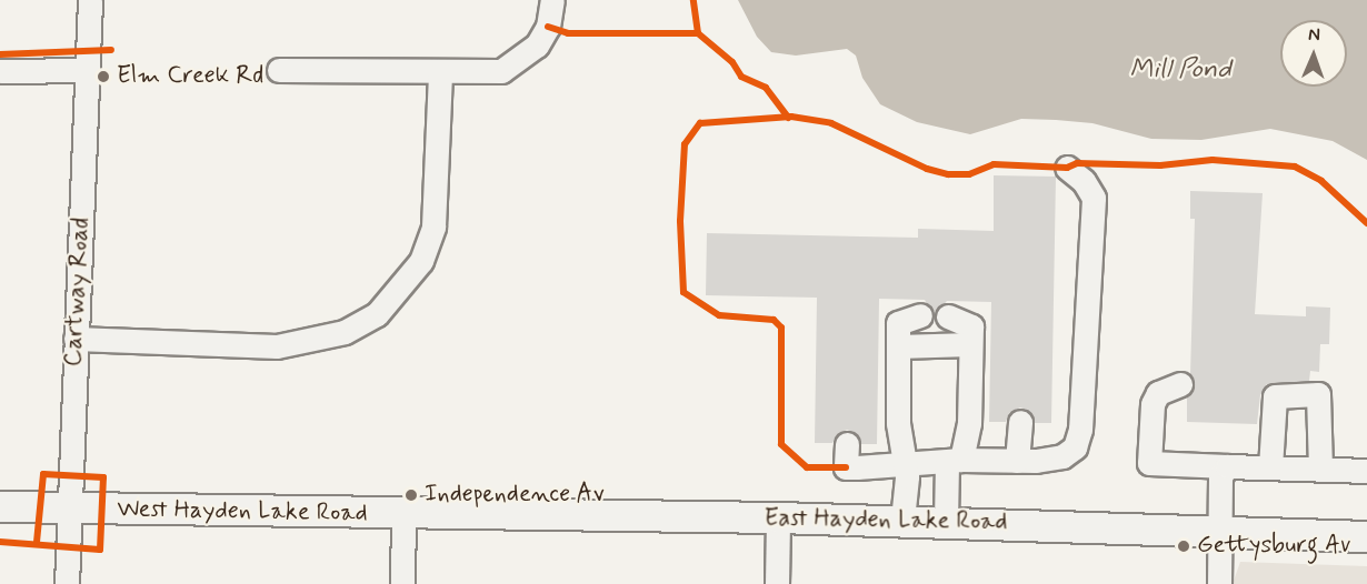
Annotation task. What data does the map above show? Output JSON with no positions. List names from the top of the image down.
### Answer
{
  "streets": {
    "main road": ["West Hayden Lake Road", "East Hayden Lake Road"],
    "street": ["Cartway Road"]
  },
  "crossings": [
    ["Cartway Road", "West Hayden Lake Road"],
    ["West Hayden Lake Road", "East Hayden Lake Road"]
  ],
  "water": ["Mill Pond"],
  "places": ["Elm Creek Rd", "Independence Av", "Gettysburg Av"],
  "north": "top"
}
